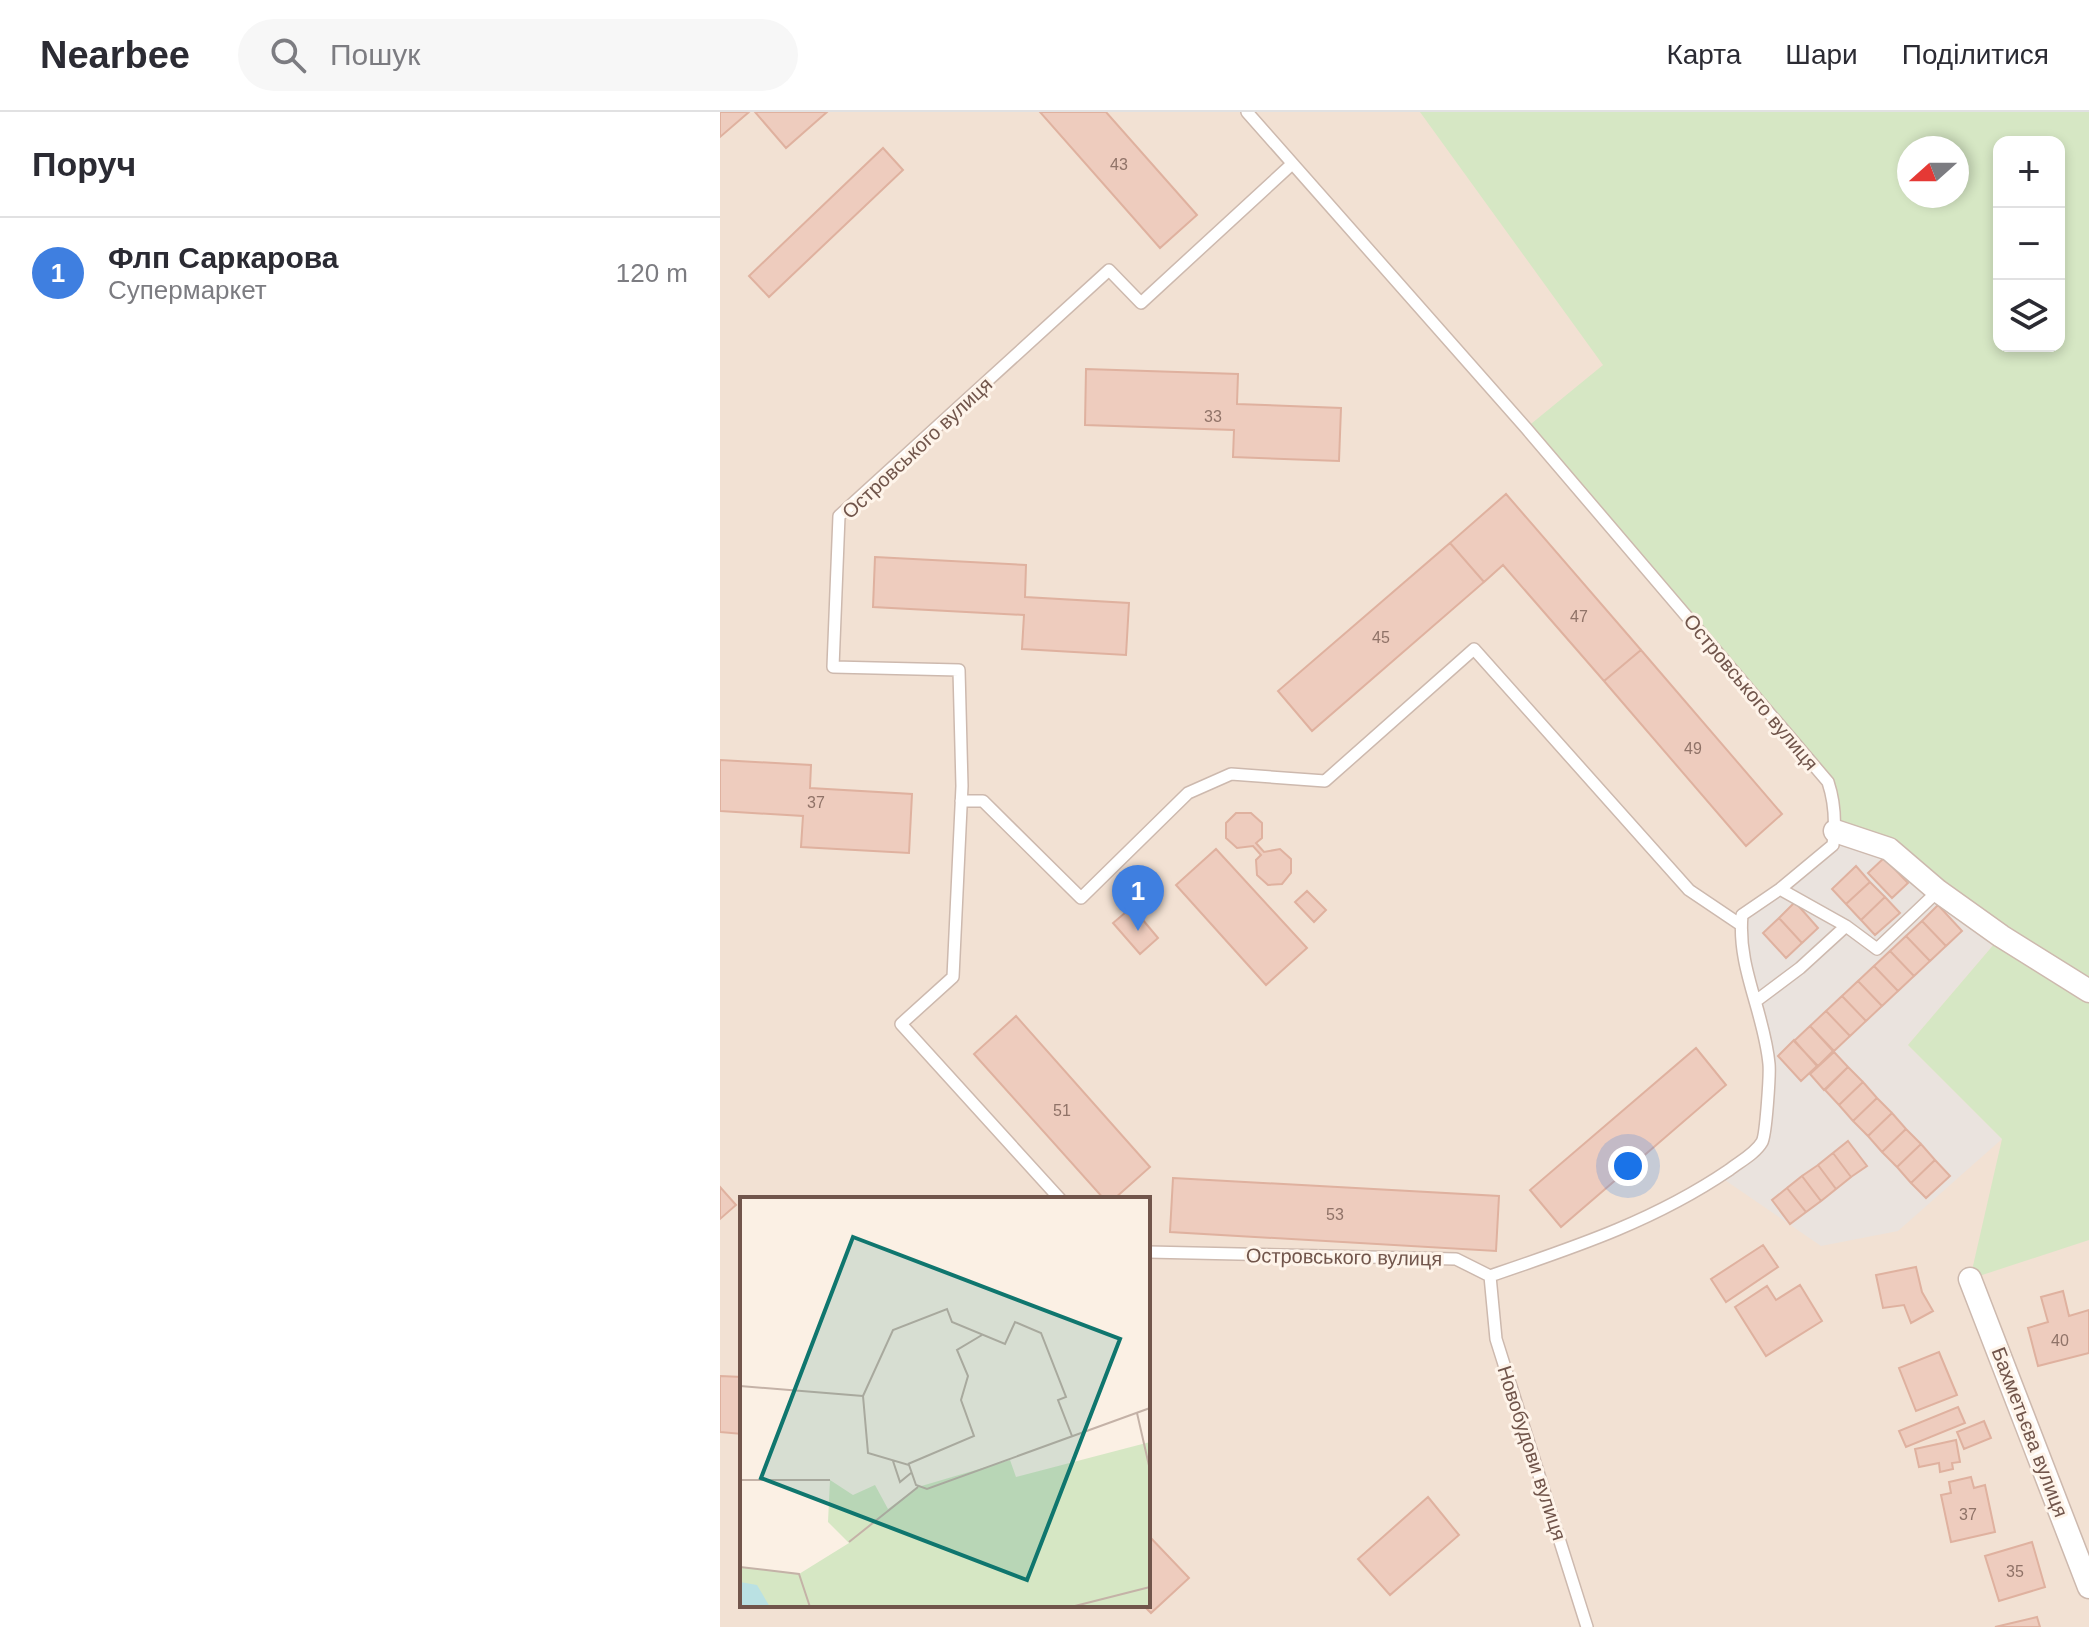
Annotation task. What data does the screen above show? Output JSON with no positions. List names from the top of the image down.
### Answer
{
  "streets": {
    "street": ["Бахметьєва вулиця"],
    "lane": ["Островського вулиця", "Новобудови вулиця"]
  },
  "crossings": [
    ["Островського вулиця", "Новобудови вулиця"]
  ],
  "house_numbers": [
    "43",
    "33",
    "47",
    "45",
    "49",
    "37",
    "51",
    "53",
    "40",
    "37",
    "35"
  ],
  "north": "left",
  "page": {
    "header": "Nearbee",
    "search": "Пошук",
    "nav": ["Карта", "Шари", "Поділитися"],
    "heading": "Поруч",
    "map_buttons": ["+", "−"],
    "list": [
      {
        "mark": "1",
        "name": "Флп Саркарова",
        "note": "Супермаркет",
        "value": "120 m"
      }
    ],
    "pins": "1"
  }
}
